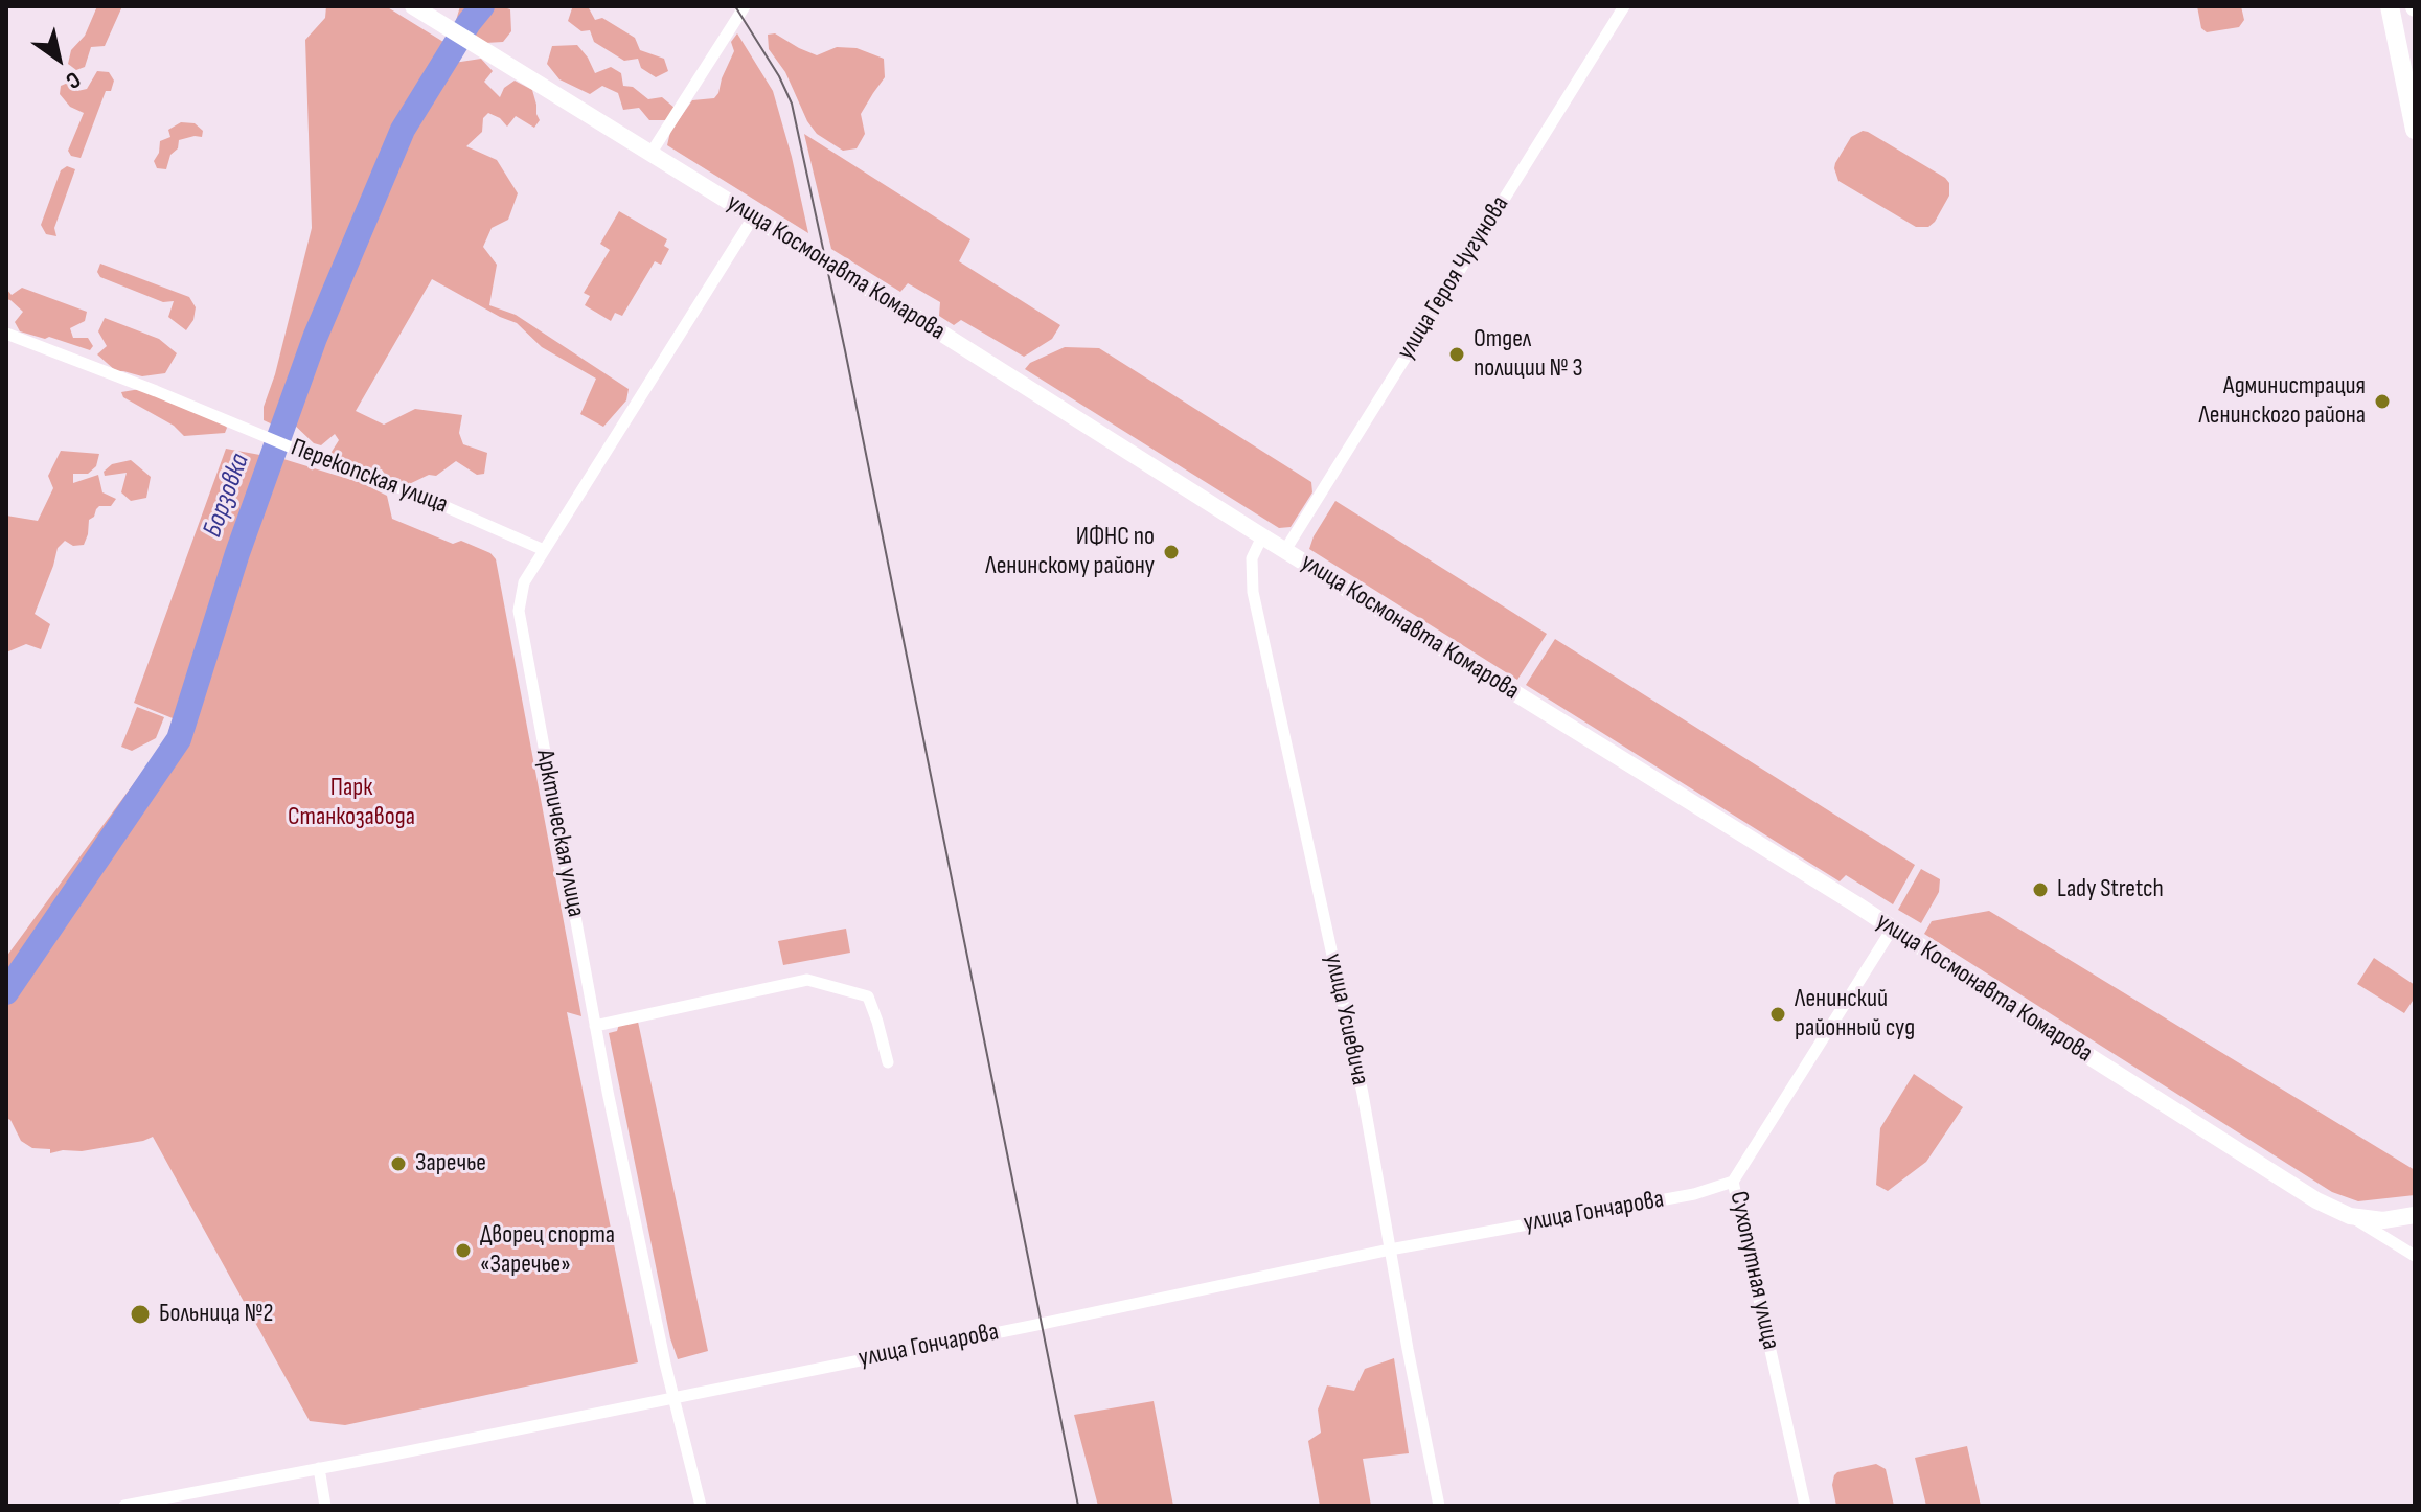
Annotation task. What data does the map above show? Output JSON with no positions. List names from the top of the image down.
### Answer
{
  "streets": {
    "street": [
      "улица Космонавта Комарова",
      "улица Героя Чугунова",
      "Перекопская улица",
      "Арктическая улица",
      "улица Усиевича",
      "улица Гончарова",
      "Сухопутная улица"
    ]
  },
  "crossings": [
    ["улица Космонавта Комарова", "улица Героя Чугунова"],
    ["улица Космонавта Комарова", "Арктическая улица"],
    ["улица Космонавта Комарова", "улица Усиевича"],
    ["улица Космонавта Комарова", "Сухопутная улица"],
    ["Перекопская улица", "Арктическая улица"],
    ["Арктическая улица", "улица Гончарова"],
    ["улица Усиевича", "улица Гончарова"],
    ["улица Гончарова", "Сухопутная улица"]
  ],
  "water": ["Борзовка"],
  "parks": ["Парк Станкозавода"],
  "places": [
    "Отдел полиции № 3",
    "Администрация Ленинского района",
    "ИФНС по Ленинскому району",
    "Lady Stretch",
    "Ленинский районный суд",
    "Заречье",
    "Дворец спорта «Заречье»",
    "Больница №2"
  ],
  "north": "bottom right"
}
